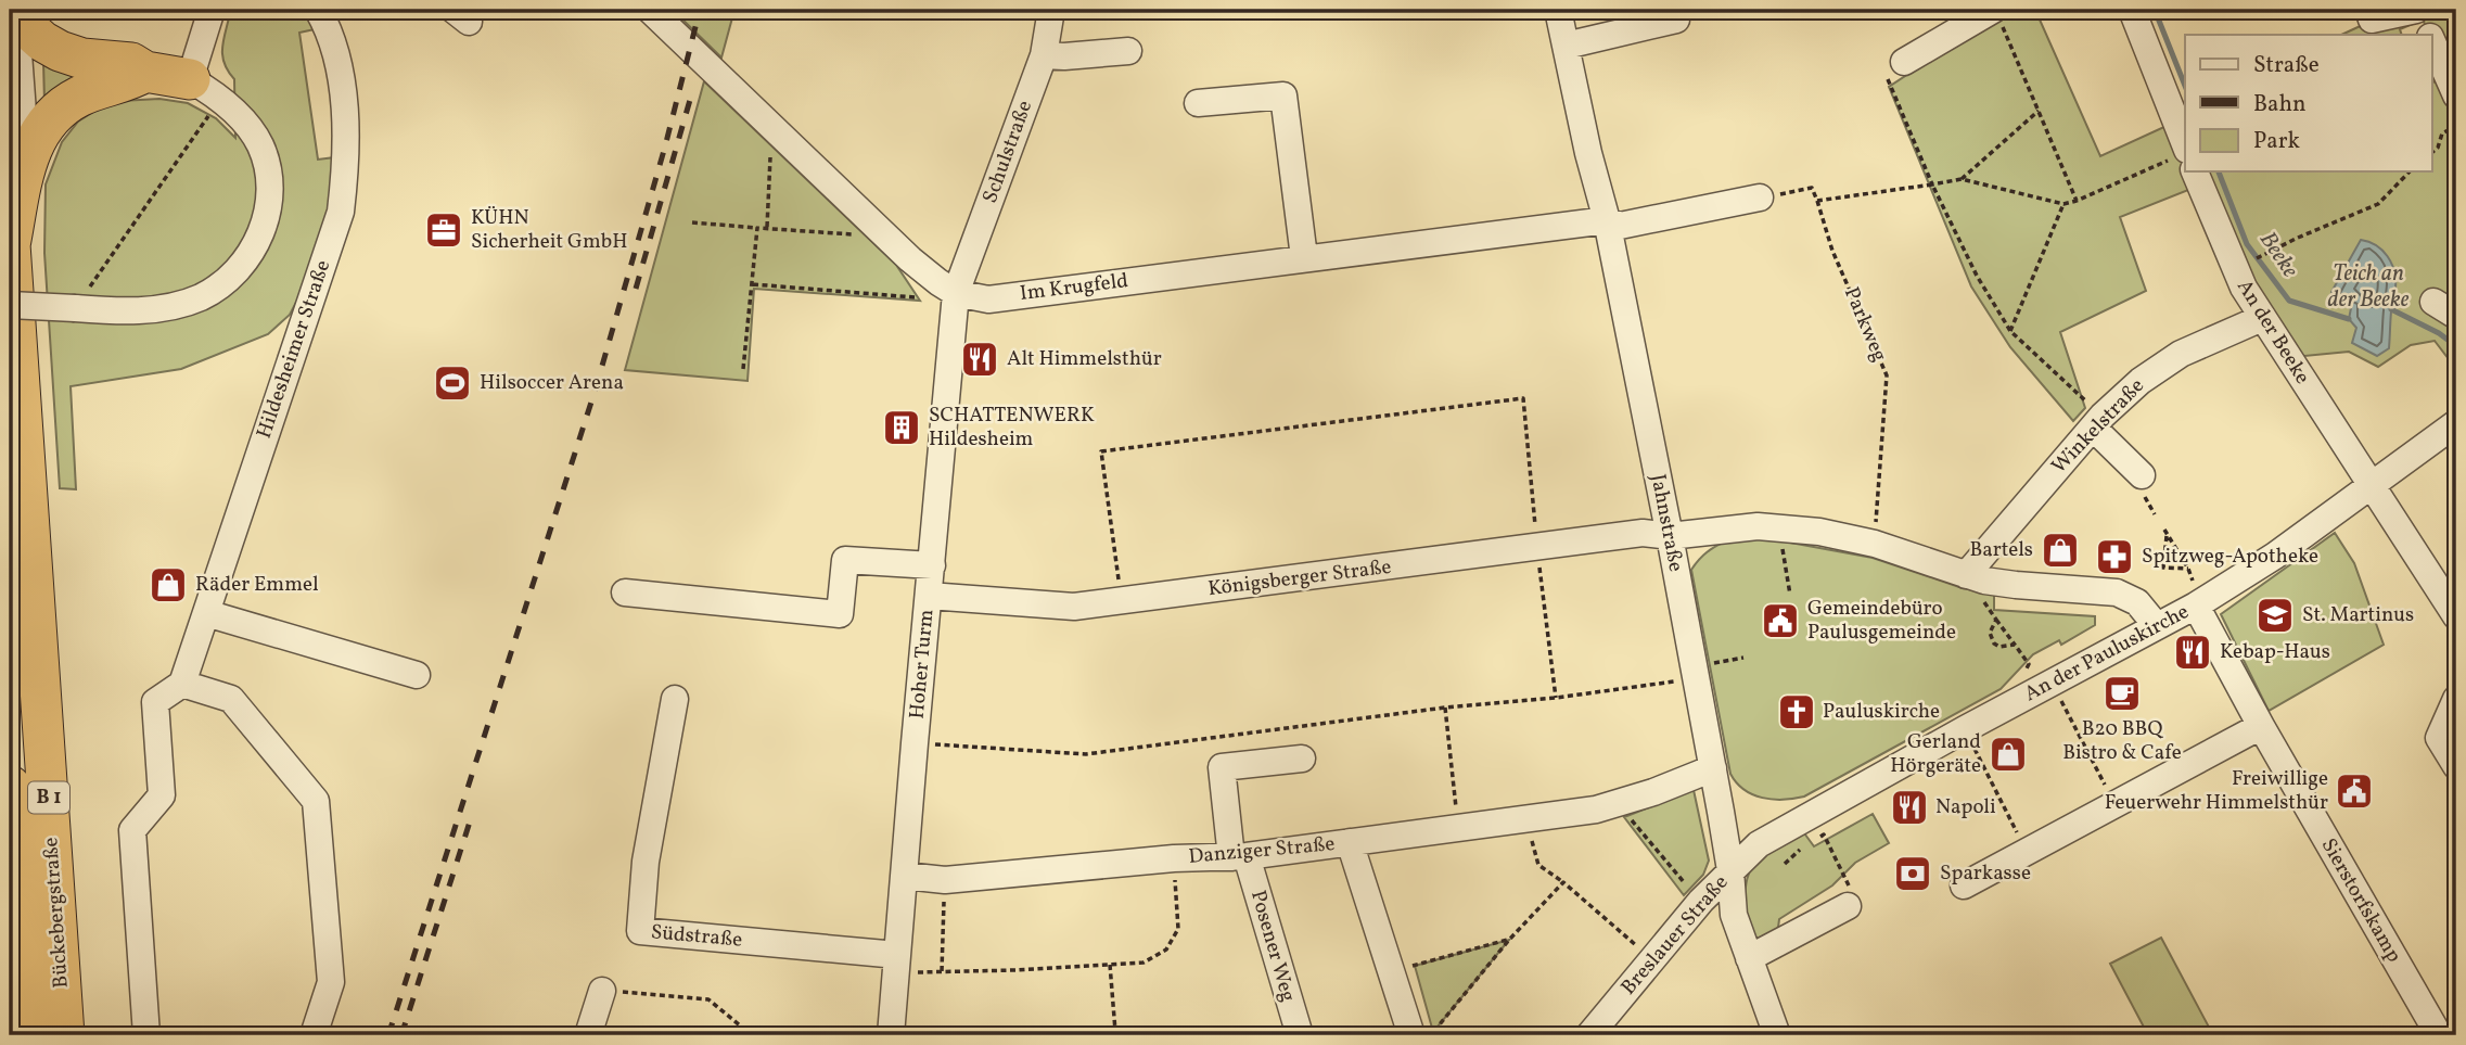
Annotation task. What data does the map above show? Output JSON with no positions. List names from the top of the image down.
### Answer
{
  "streets": {
    "highway": ["B 1", "Bückebergstraße"],
    "street": [
      "Schulstraße",
      "Im Krugfeld",
      "An der Beeke",
      "Hildesheimer Straße",
      "Winkelstraße",
      "Jahnstraße",
      "Königsberger Straße",
      "An der Pauluskirche",
      "Hoher Turm",
      "Danziger Straße",
      "Sierstorfskamp",
      "Breslauer Straße",
      "Südstraße",
      "Posener Weg"
    ],
    "path": ["Parkweg"]
  },
  "crossings": [
    ["Schulstraße", "Im Krugfeld"],
    ["Schulstraße", "Hoher Turm"],
    ["Im Krugfeld", "Jahnstraße"],
    ["Im Krugfeld", "Hoher Turm"],
    ["An der Beeke", "Winkelstraße"],
    ["Jahnstraße", "Königsberger Straße"],
    ["Jahnstraße", "An der Pauluskirche"],
    ["Jahnstraße", "Danziger Straße"],
    ["Jahnstraße", "Breslauer Straße"],
    ["Königsberger Straße", "Hoher Turm"],
    ["An der Pauluskirche", "Sierstorfskamp"],
    ["An der Pauluskirche", "Breslauer Straße"],
    ["Hoher Turm", "Danziger Straße"],
    ["Hoher Turm", "Südstraße"],
    ["Danziger Straße", "Posener Weg"]
  ],
  "water": ["Beeke", "Teich an der Beeke"],
  "places": {
    "office": ["KÜHN Sicherheit GmbH"],
    "restaurant": ["Alt Himmelsthür", "Kebap-Haus", "Napoli"],
    "sports": ["Hilsoccer Arena"],
    "building": ["SCHATTENWERK Hildesheim"],
    "shop": ["Bartels", "Räder Emmel", "Gerland Hörgeräte"],
    "pharmacy": ["Spitzweg-Apotheke"],
    "school or university": ["St. Martinus"],
    "public building": ["Gemeindebüro Paulusgemeinde", "Freiwillige Feuerwehr Himmelsthür"],
    "cafe": ["B20 BBQ Bistro & Cafe"],
    "church": ["Pauluskirche"],
    "bank": ["Sparkasse"]
  },
  "legend": ["Straße", "Bahn", "Park"]
}
